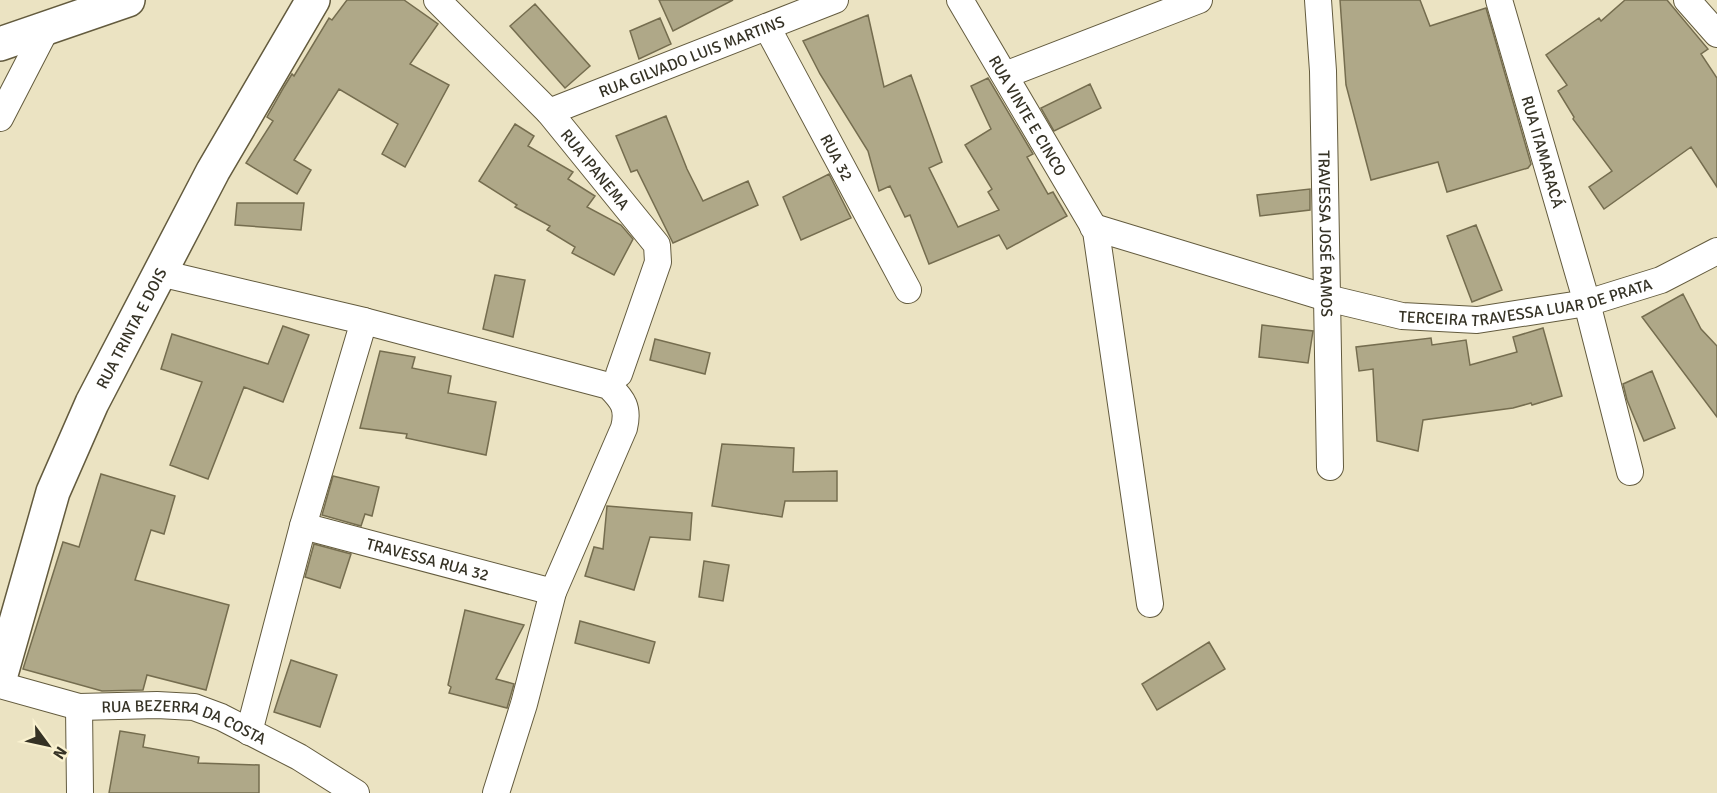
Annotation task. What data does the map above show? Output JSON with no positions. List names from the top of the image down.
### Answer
{
  "streets": {
    "street": [
      "RUA GILVADO LUIS MARTINS",
      "RUA VINTE E CINCO",
      "RUA ITAMARACÁ",
      "RUA 32",
      "RUA IPANEMA",
      "TRAVESSA JOSÉ RAMOS",
      "TERCEIRA TRAVESSA LUAR DE PRATA",
      "RUA TRINTA E DOIS",
      "TRAVESSA RUA 32",
      "RUA BEZERRA DA COSTA"
    ]
  },
  "crossings": [
    ["RUA GILVADO LUIS MARTINS", "RUA 32"],
    ["RUA GILVADO LUIS MARTINS", "RUA IPANEMA"],
    ["RUA VINTE E CINCO", "TERCEIRA TRAVESSA LUAR DE PRATA"],
    ["RUA ITAMARACÁ", "TERCEIRA TRAVESSA LUAR DE PRATA"],
    ["TRAVESSA JOSÉ RAMOS", "TERCEIRA TRAVESSA LUAR DE PRATA"]
  ],
  "north": "bottom right"
}
